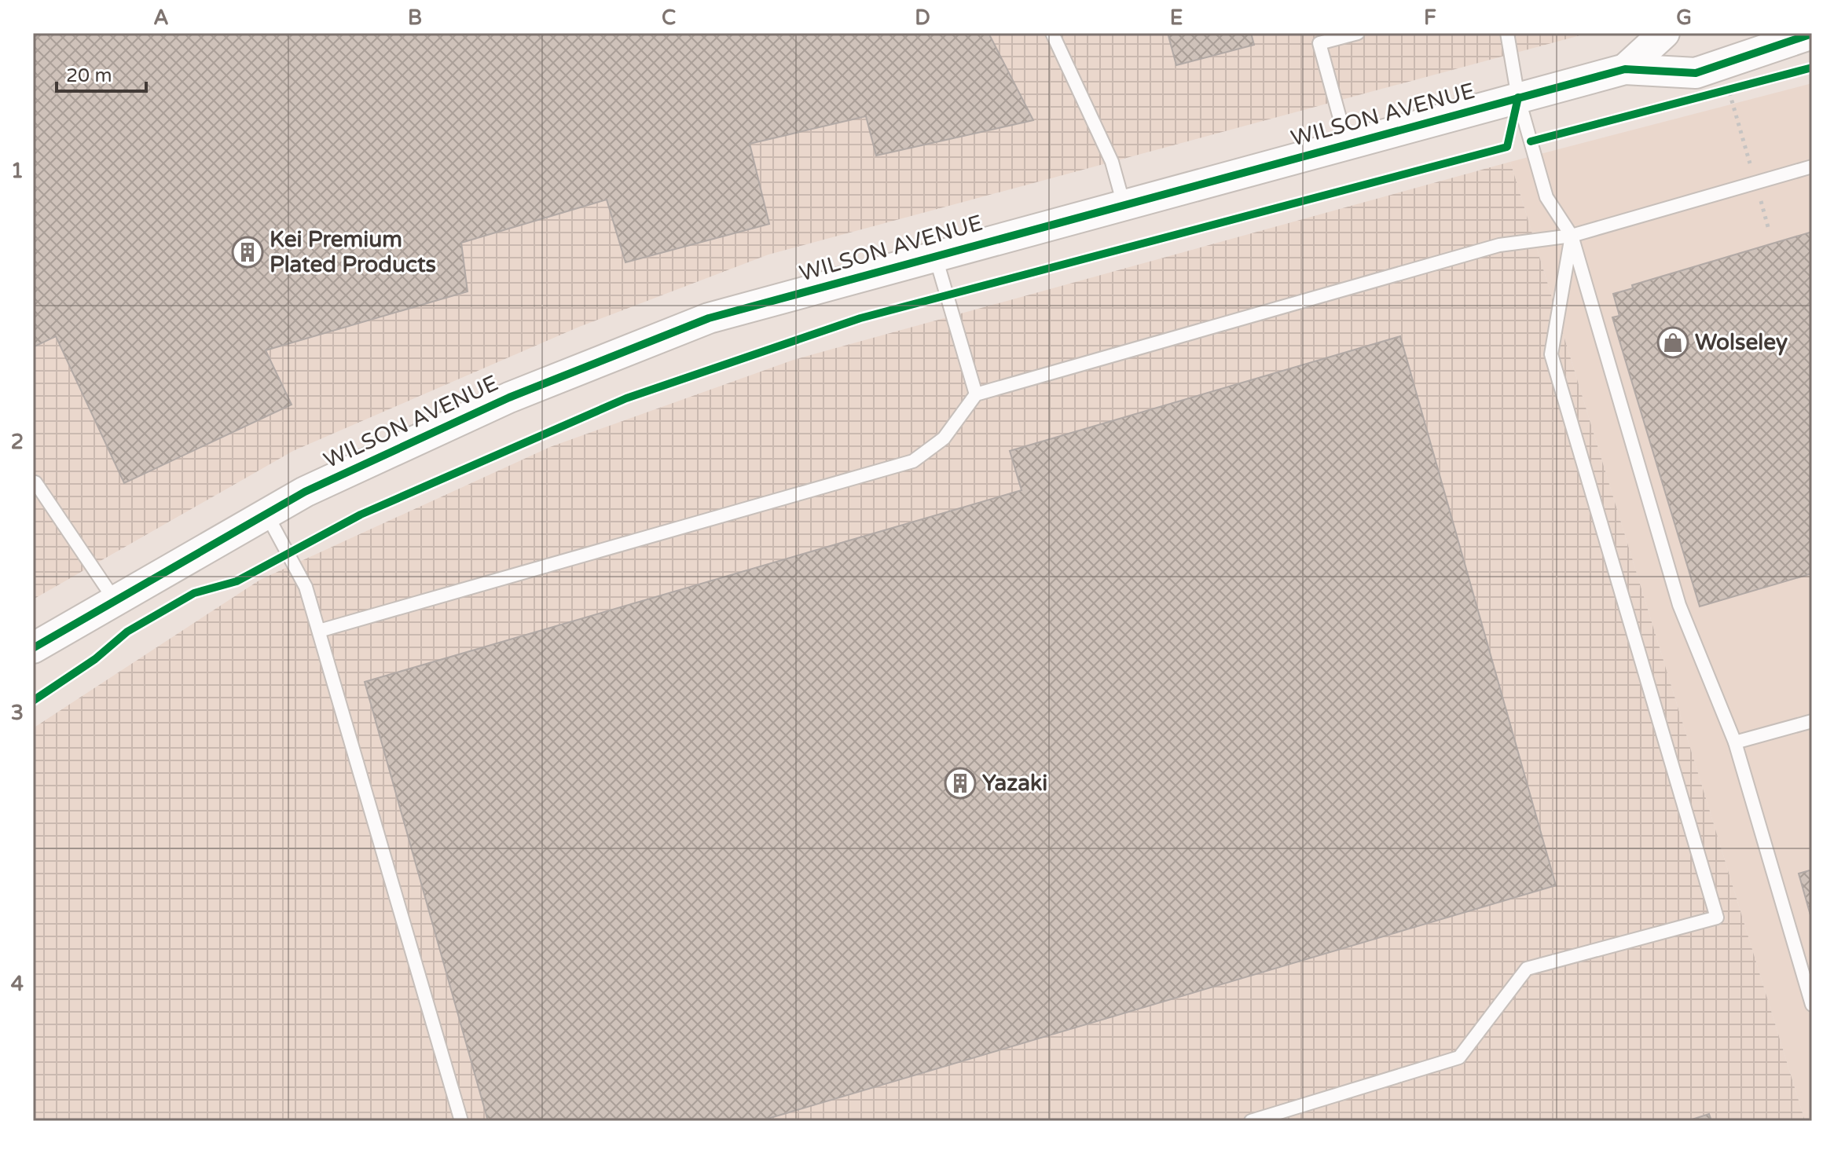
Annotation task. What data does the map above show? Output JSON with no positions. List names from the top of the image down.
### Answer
{
  "streets": {
    "street": ["WILSON AVENUE"]
  },
  "places": {
    "building": ["Kei Premium Plated Products", "Yazaki"],
    "shop": ["Wolseley"]
  },
  "scale_bar": "20 m",
  "grid": {
    "columns": [
      "A",
      "B",
      "C",
      "D",
      "E",
      "F",
      "G"
    ],
    "rows": [
      "1",
      "2",
      "3",
      "4"
    ]
  }
}
